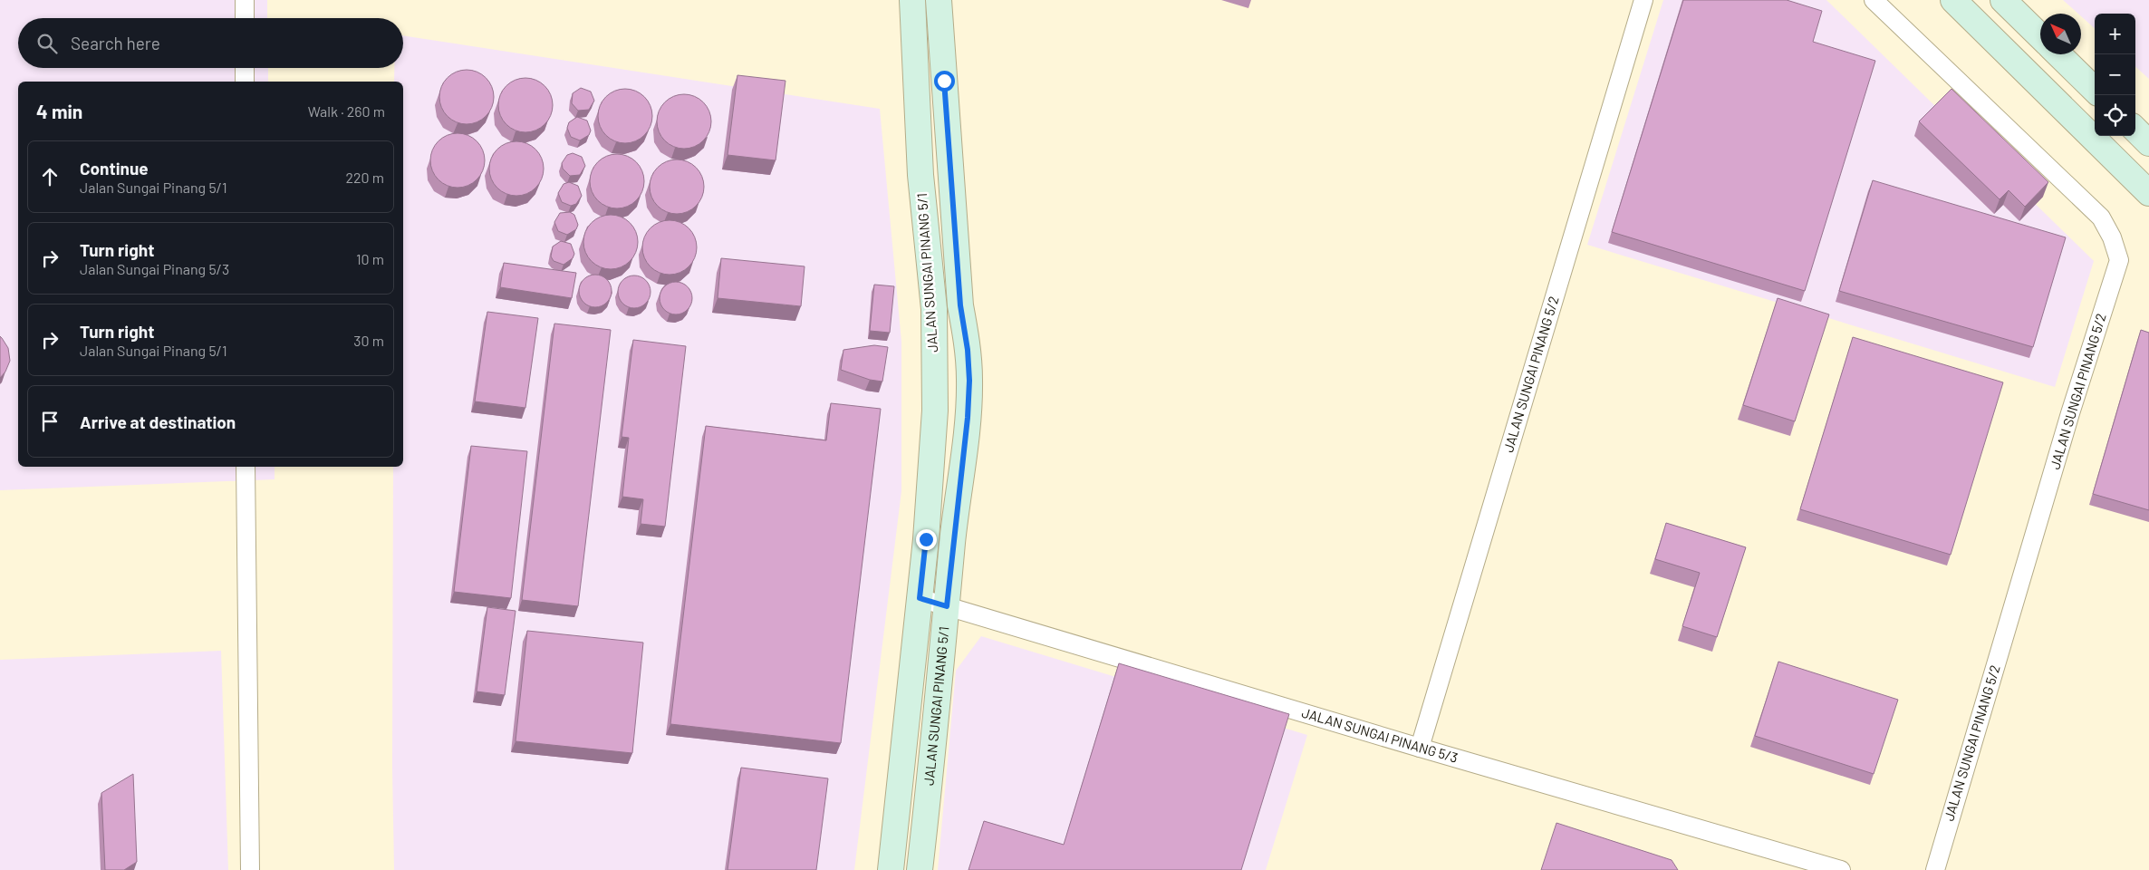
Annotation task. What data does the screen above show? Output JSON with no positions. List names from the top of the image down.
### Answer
{
  "streets": {
    "street": ["JALAN SUNGAI PINANG 5/1", "JALAN SUNGAI PINANG 5/2", "JALAN SUNGAI PINANG 5/3"]
  },
  "crossings": [
    ["JALAN SUNGAI PINANG 5/1", "JALAN SUNGAI PINANG 5/3"],
    ["JALAN SUNGAI PINANG 5/2", "JALAN SUNGAI PINANG 5/3"]
  ],
  "north": "top left",
  "page": {
    "map_buttons": ["+", "−"],
    "search": "Search here",
    "heading": ["4 min", "Walk · 260 m"],
    "list": [
      ["Continue", "Jalan Sungai Pinang 5/1", "220 m"],
      ["Turn right", "Jalan Sungai Pinang 5/3", "10 m"],
      ["Turn right", "Jalan Sungai Pinang 5/1", "30 m"],
      "Arrive at destination"
    ]
  }
}
